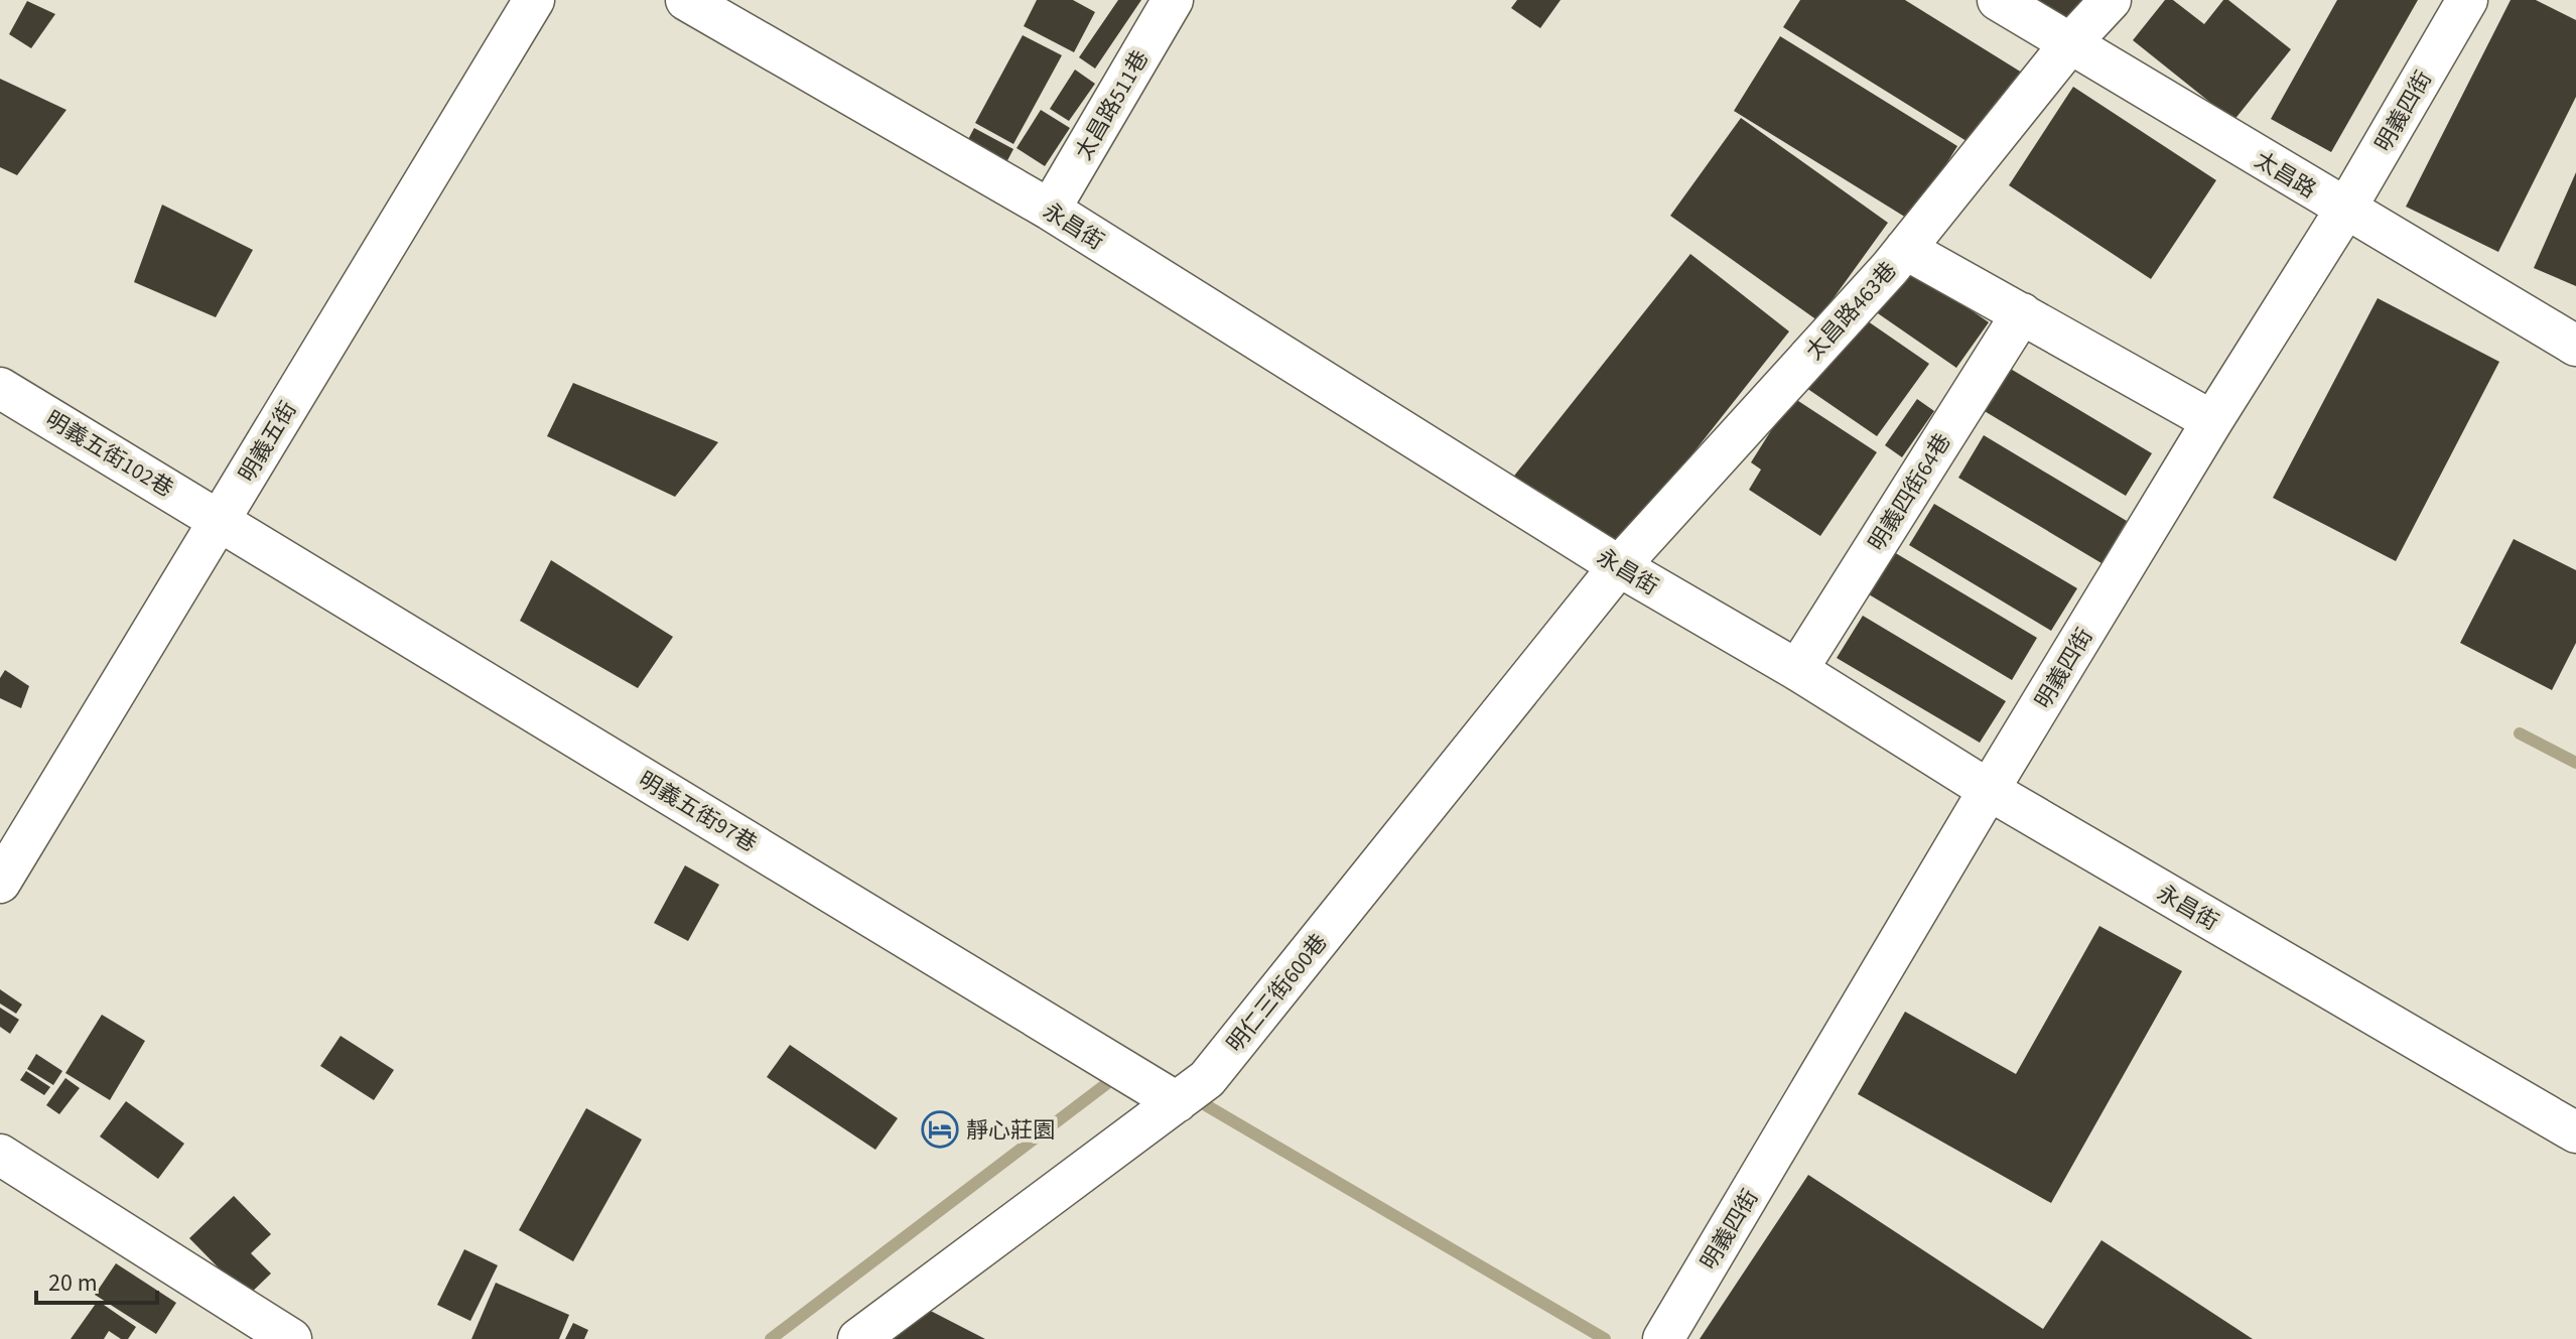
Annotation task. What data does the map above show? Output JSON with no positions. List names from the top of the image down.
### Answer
{
  "streets": {
    "street": [
      "太昌路511巷",
      "明義四街",
      "太昌路",
      "永昌街",
      "太昌路463巷",
      "明義五街",
      "明義五街102巷",
      "明義四街64巷",
      "明義五街97巷",
      "明仁三街600巷"
    ]
  },
  "crossings": [
    ["太昌路511巷", "永昌街"],
    ["明義四街", "太昌路"],
    ["明義四街", "永昌街"],
    ["太昌路", "太昌路463巷"],
    ["永昌街", "太昌路463巷"],
    ["永昌街", "明義四街64巷"],
    ["永昌街", "明仁三街600巷"],
    ["太昌路463巷", "明仁三街600巷"],
    ["明義五街", "明義五街102巷"],
    ["明義五街", "明義五街97巷"],
    ["明義五街102巷", "明義五街97巷"],
    ["明義五街97巷", "明仁三街600巷"]
  ],
  "places": {
    "hotel": ["靜心莊園"]
  },
  "scale_bar": "20 m"
}
